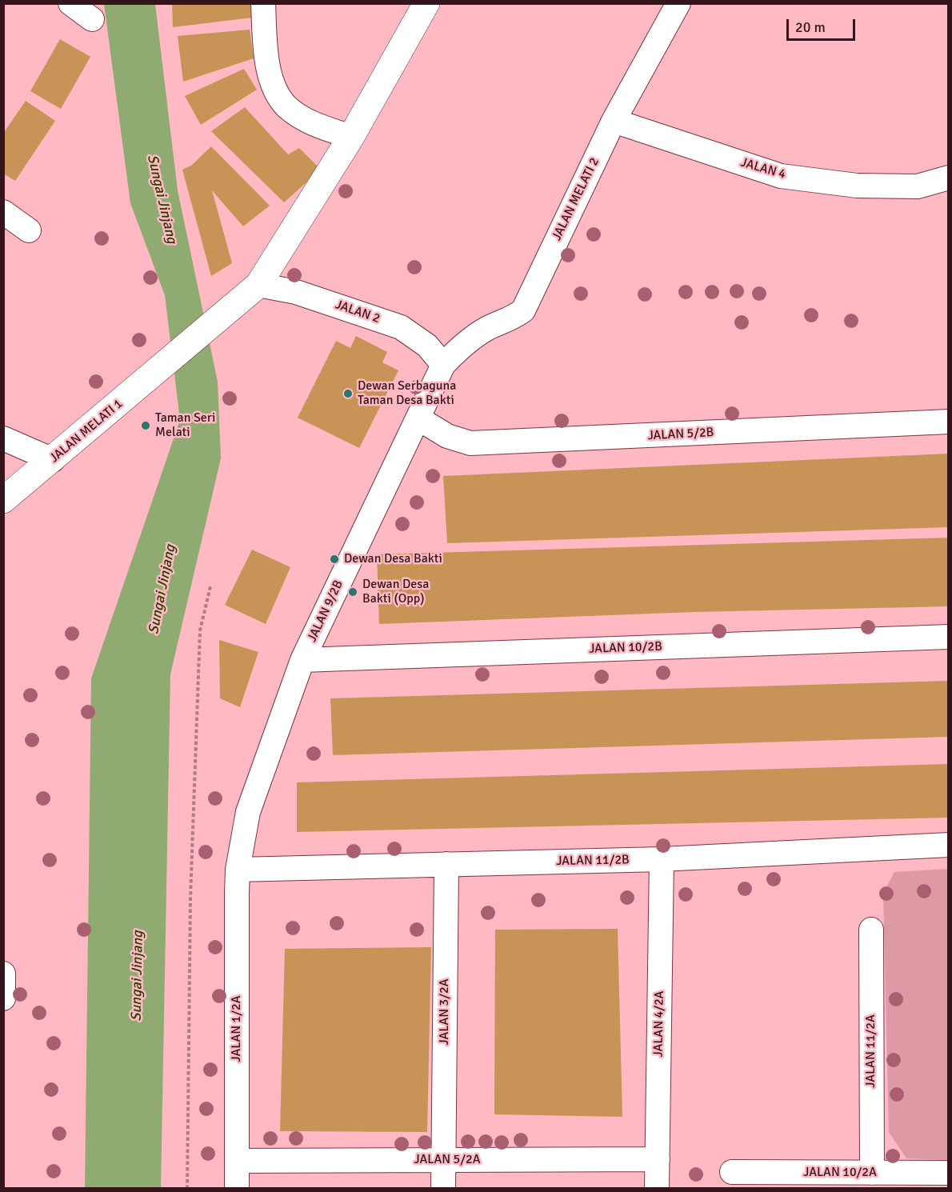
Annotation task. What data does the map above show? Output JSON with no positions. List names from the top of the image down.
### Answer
{
  "streets": {
    "street": [
      "JALAN 4",
      "JALAN MELATI 2",
      "JALAN 2",
      "JALAN MELATI 1",
      "JALAN 5/2B",
      "JALAN 9/2B",
      "JALAN 10/2B",
      "JALAN 11/2B",
      "JALAN 3/2A",
      "JALAN 4/2A",
      "JALAN 1/2A",
      "JALAN 11/2A",
      "JALAN 5/2A",
      "JALAN 10/2A"
    ]
  },
  "crossings": [
    ["JALAN 4", "JALAN MELATI 2"],
    ["JALAN MELATI 2", "JALAN 2"],
    ["JALAN MELATI 2", "JALAN 9/2B"],
    ["JALAN 2", "JALAN MELATI 1"],
    ["JALAN 2", "JALAN 9/2B"],
    ["JALAN 5/2B", "JALAN 9/2B"],
    ["JALAN 9/2B", "JALAN 10/2B"],
    ["JALAN 9/2B", "JALAN 11/2B"],
    ["JALAN 9/2B", "JALAN 1/2A"],
    ["JALAN 11/2B", "JALAN 3/2A"],
    ["JALAN 11/2B", "JALAN 4/2A"],
    ["JALAN 11/2B", "JALAN 1/2A"],
    ["JALAN 3/2A", "JALAN 5/2A"],
    ["JALAN 4/2A", "JALAN 5/2A"],
    ["JALAN 1/2A", "JALAN 5/2A"],
    ["JALAN 11/2A", "JALAN 10/2A"]
  ],
  "water": ["Sungai Jinjang"],
  "places": [
    "Dewan Serbaguna Taman Desa Bakti",
    "Taman Seri Melati",
    "Dewan Desa Bakti",
    "Dewan Desa Bakti (Opp)"
  ],
  "scale_bar": "20 m"
}
